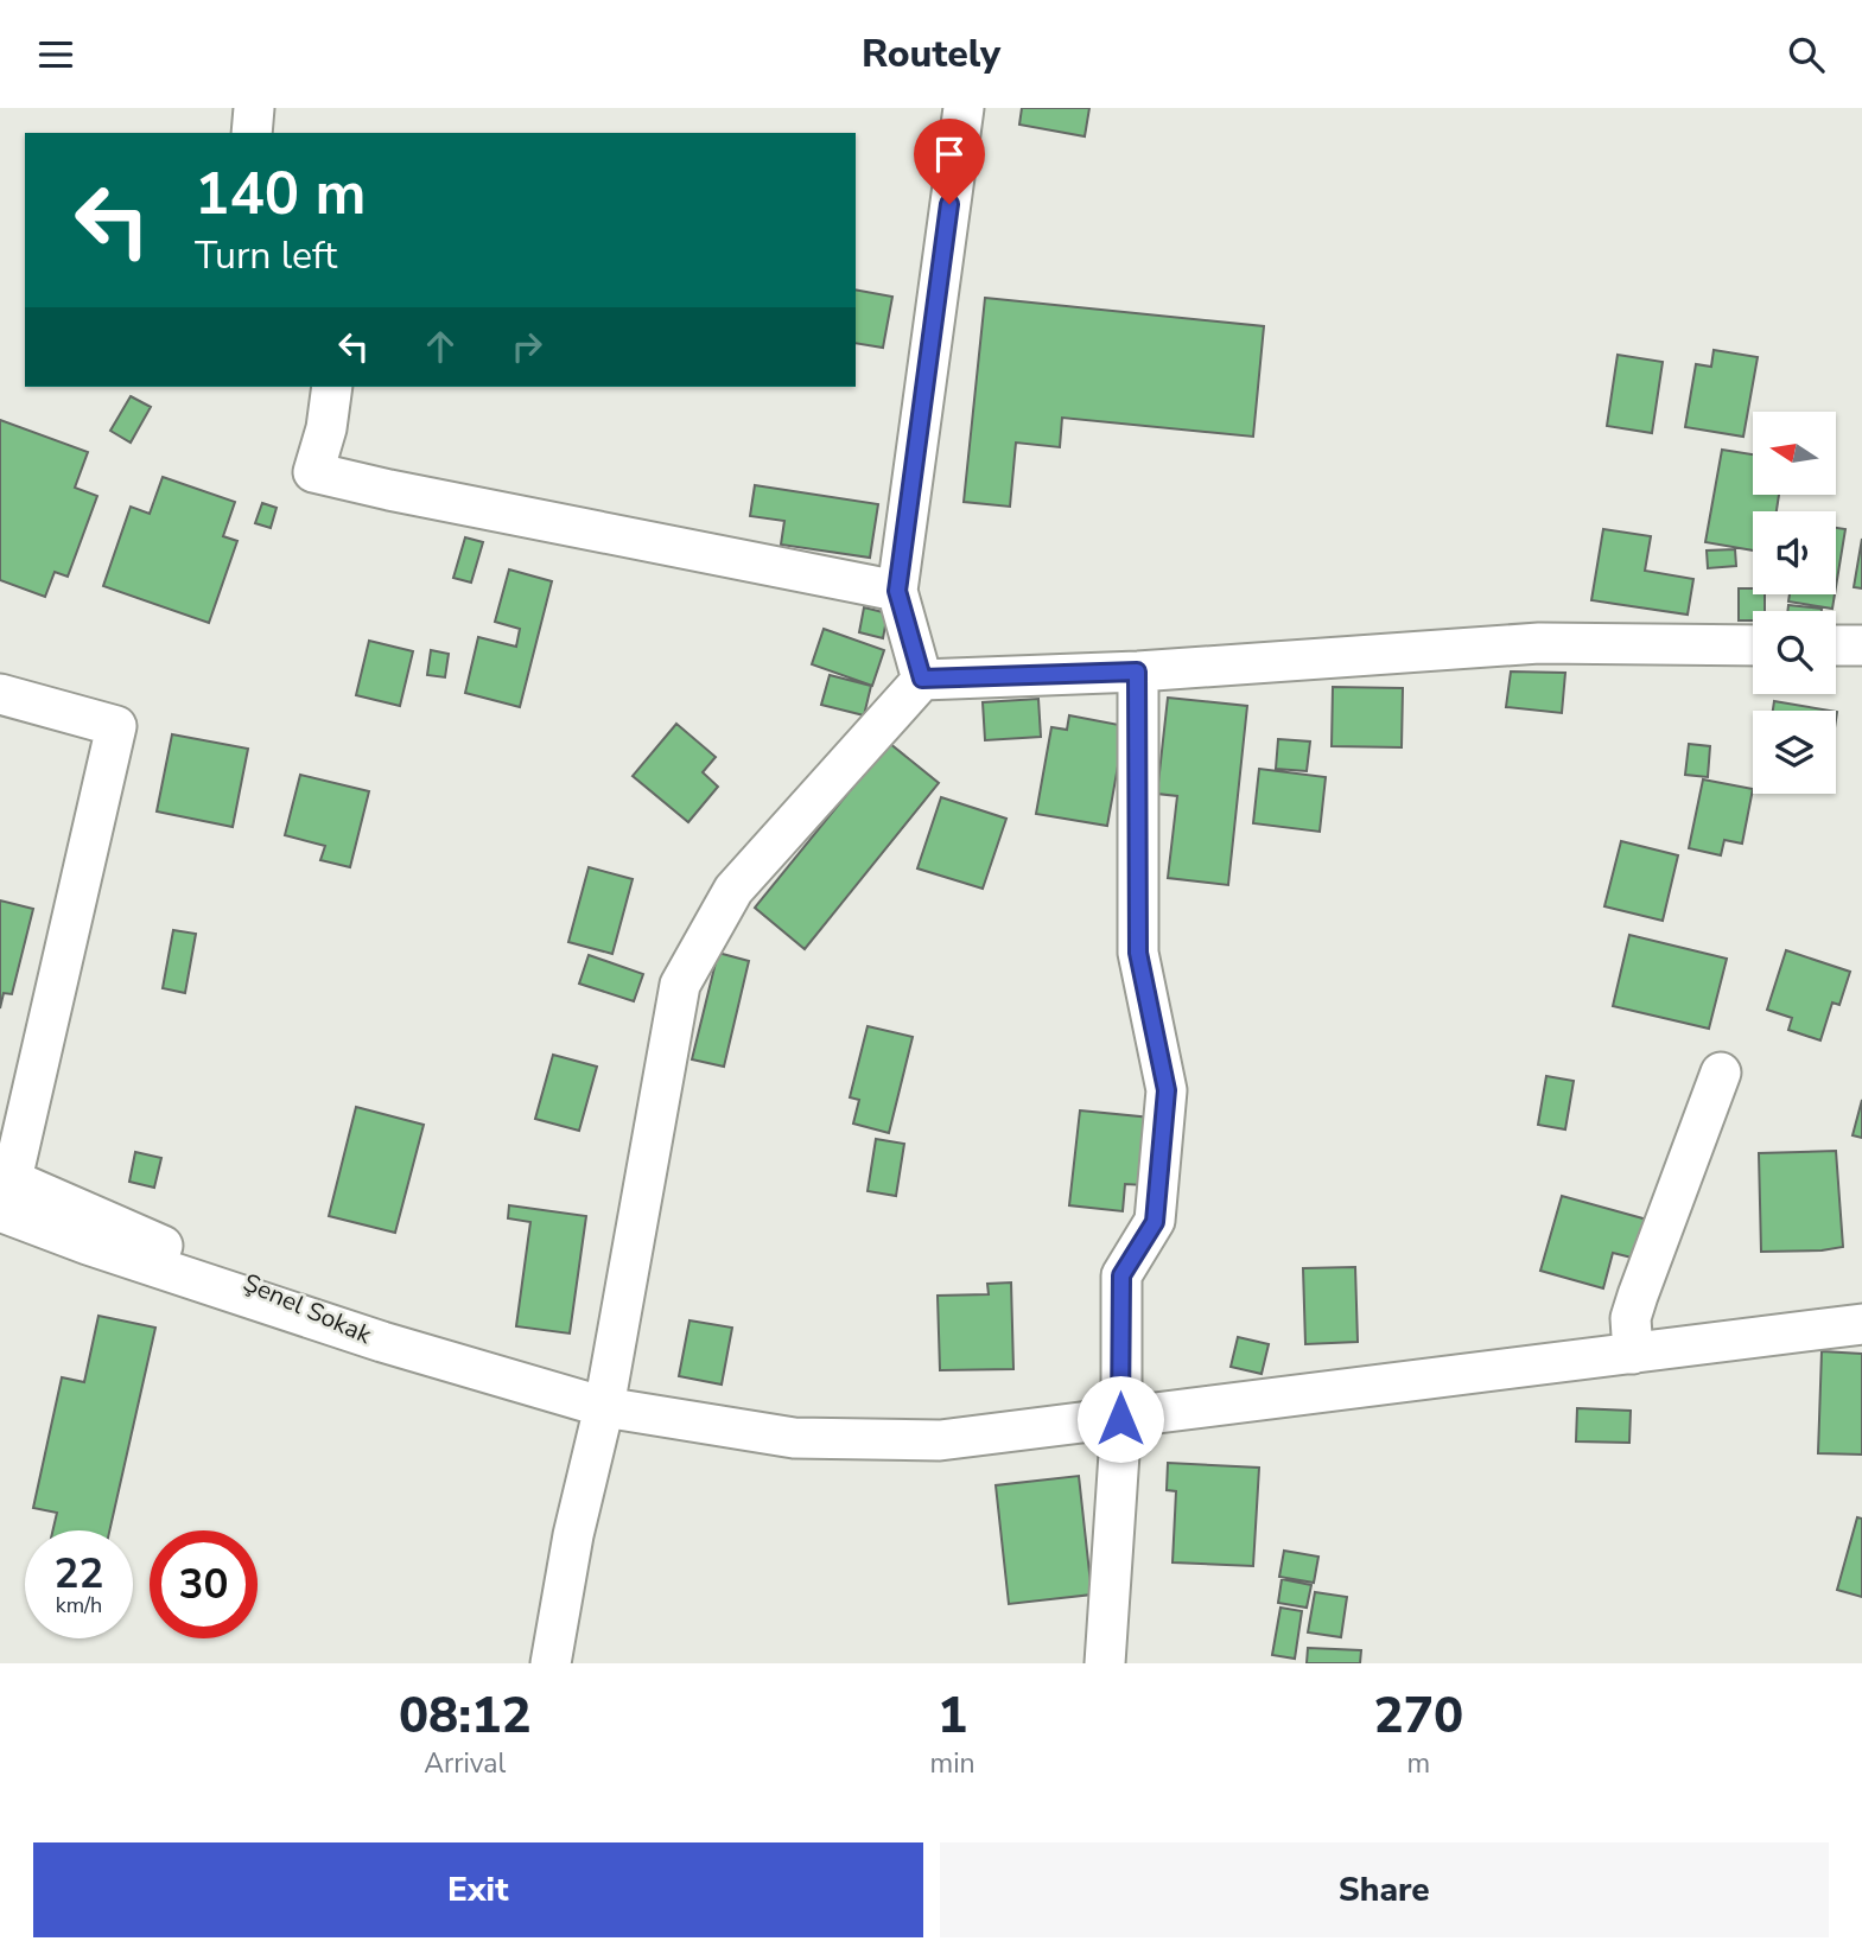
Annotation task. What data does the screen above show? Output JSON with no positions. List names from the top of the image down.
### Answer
{
  "streets": {
    "street": ["Şenel Sokak"]
  },
  "north": "left",
  "page": {
    "header": "Routely",
    "turn": ["140 m", "Turn left"],
    "speed": "22 km/h",
    "limit": "30",
    "eta": [
      "08:12",
      "Arrival",
      "1",
      "min",
      "270",
      "m"
    ],
    "buttons": ["Exit", "Share"]
  }
}
